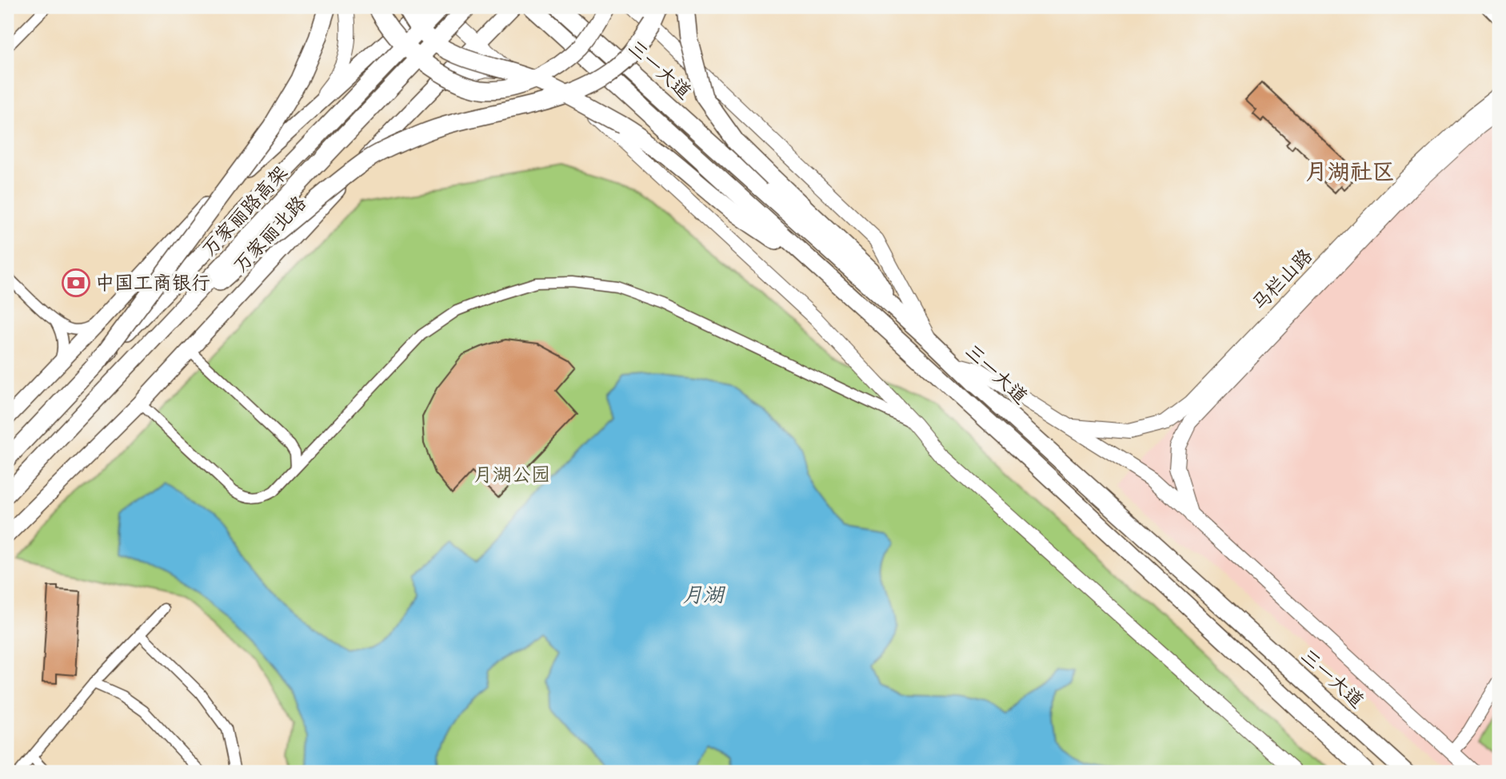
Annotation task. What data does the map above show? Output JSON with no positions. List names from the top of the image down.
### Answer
{
  "streets": {
    "highway": ["三一大道", "万家丽路高架"],
    "main road": ["万家丽北路", "马栏山路"]
  },
  "districts": ["月湖社区"],
  "water": ["月湖"],
  "parks": ["月湖公园"],
  "places": {
    "bank": ["中国工商银行"]
  }
}
